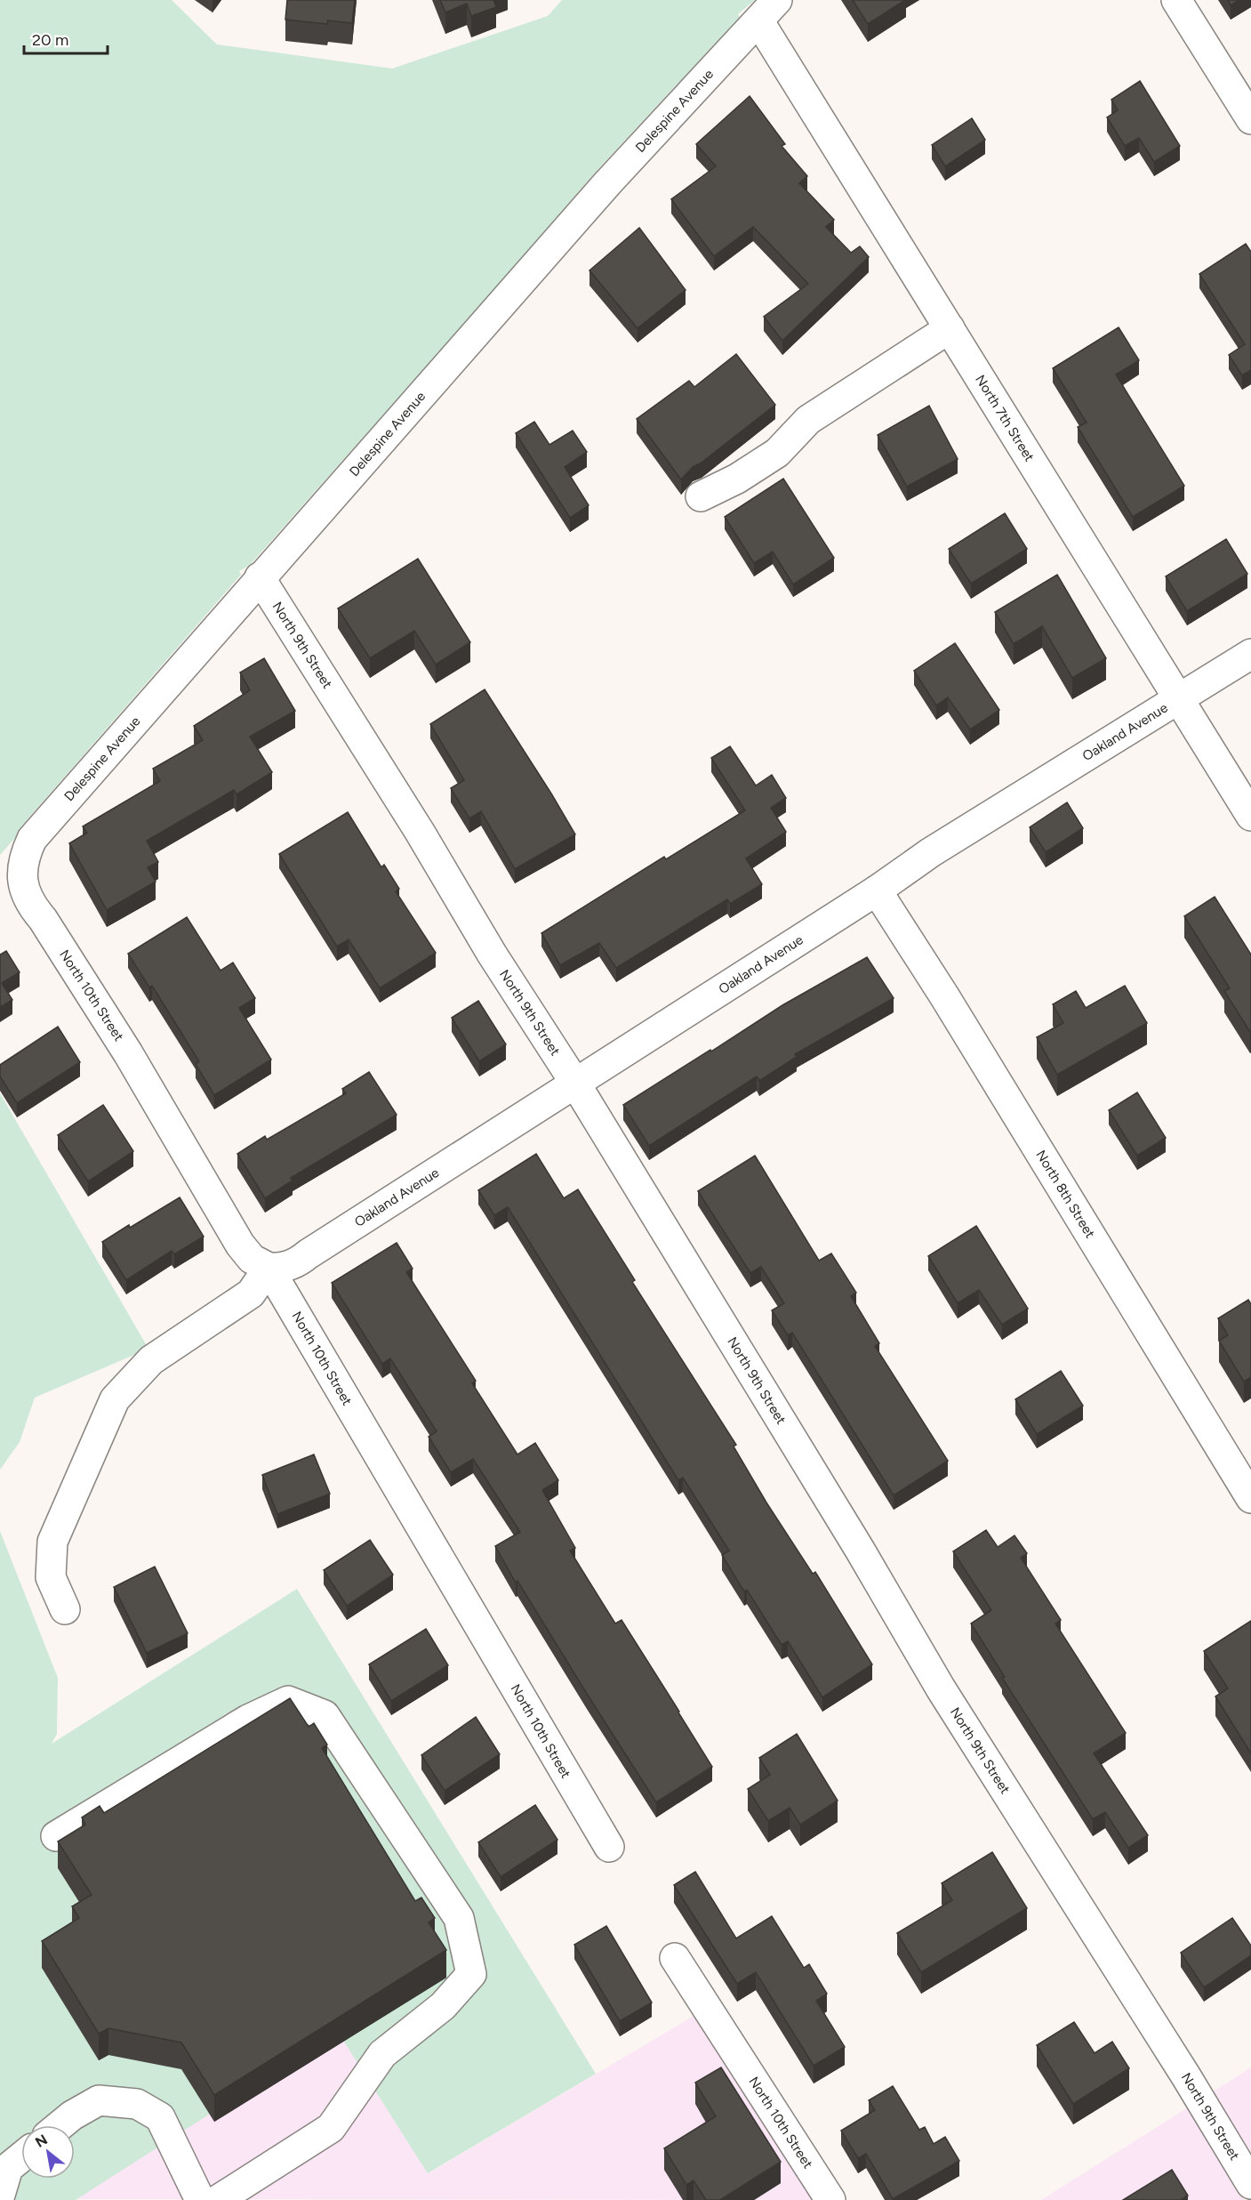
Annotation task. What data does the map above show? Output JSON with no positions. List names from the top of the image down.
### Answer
{
  "streets": {
    "street": [
      "Delespine Avenue",
      "North 7th Street",
      "North 9th Street",
      "Oakland Avenue",
      "North 10th Street",
      "North 8th Street"
    ]
  },
  "crossings": [
    ["Delespine Avenue", "North 7th Street"],
    ["Delespine Avenue", "North 9th Street"],
    ["Delespine Avenue", "North 10th Street"],
    ["North 7th Street", "Oakland Avenue"],
    ["North 9th Street", "Oakland Avenue"],
    ["Oakland Avenue", "North 10th Street"],
    ["Oakland Avenue", "North 8th Street"]
  ],
  "scale_bar": "20 m",
  "north": "top left"
}
